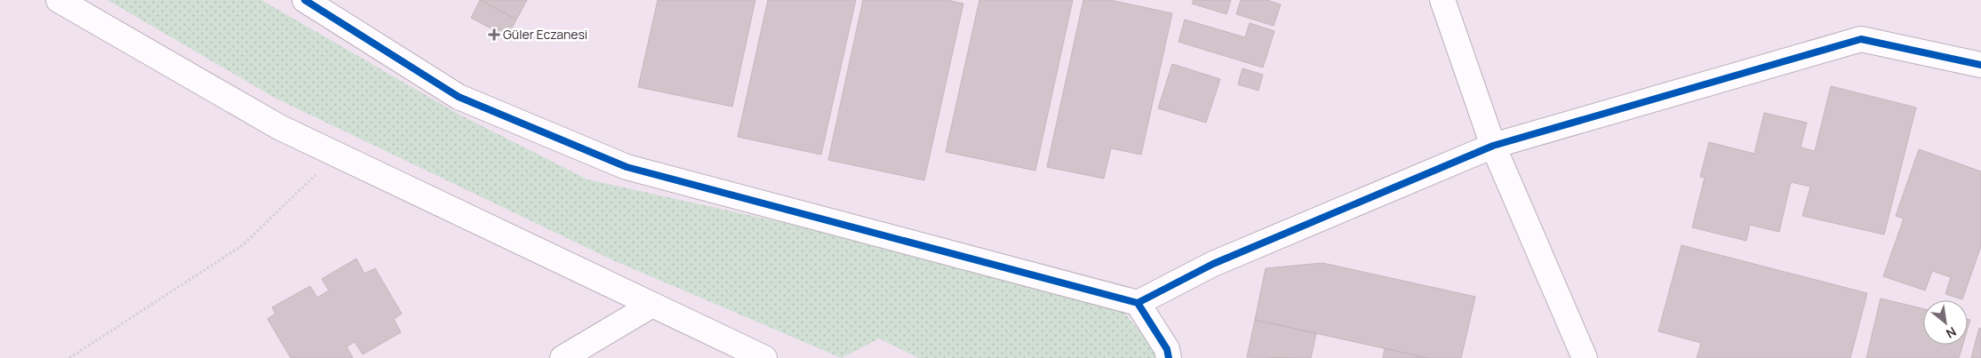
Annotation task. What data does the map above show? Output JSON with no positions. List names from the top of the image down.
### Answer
{
  "places": {
    "health": ["Güler Eczanesi"]
  },
  "north": "bottom right"
}
